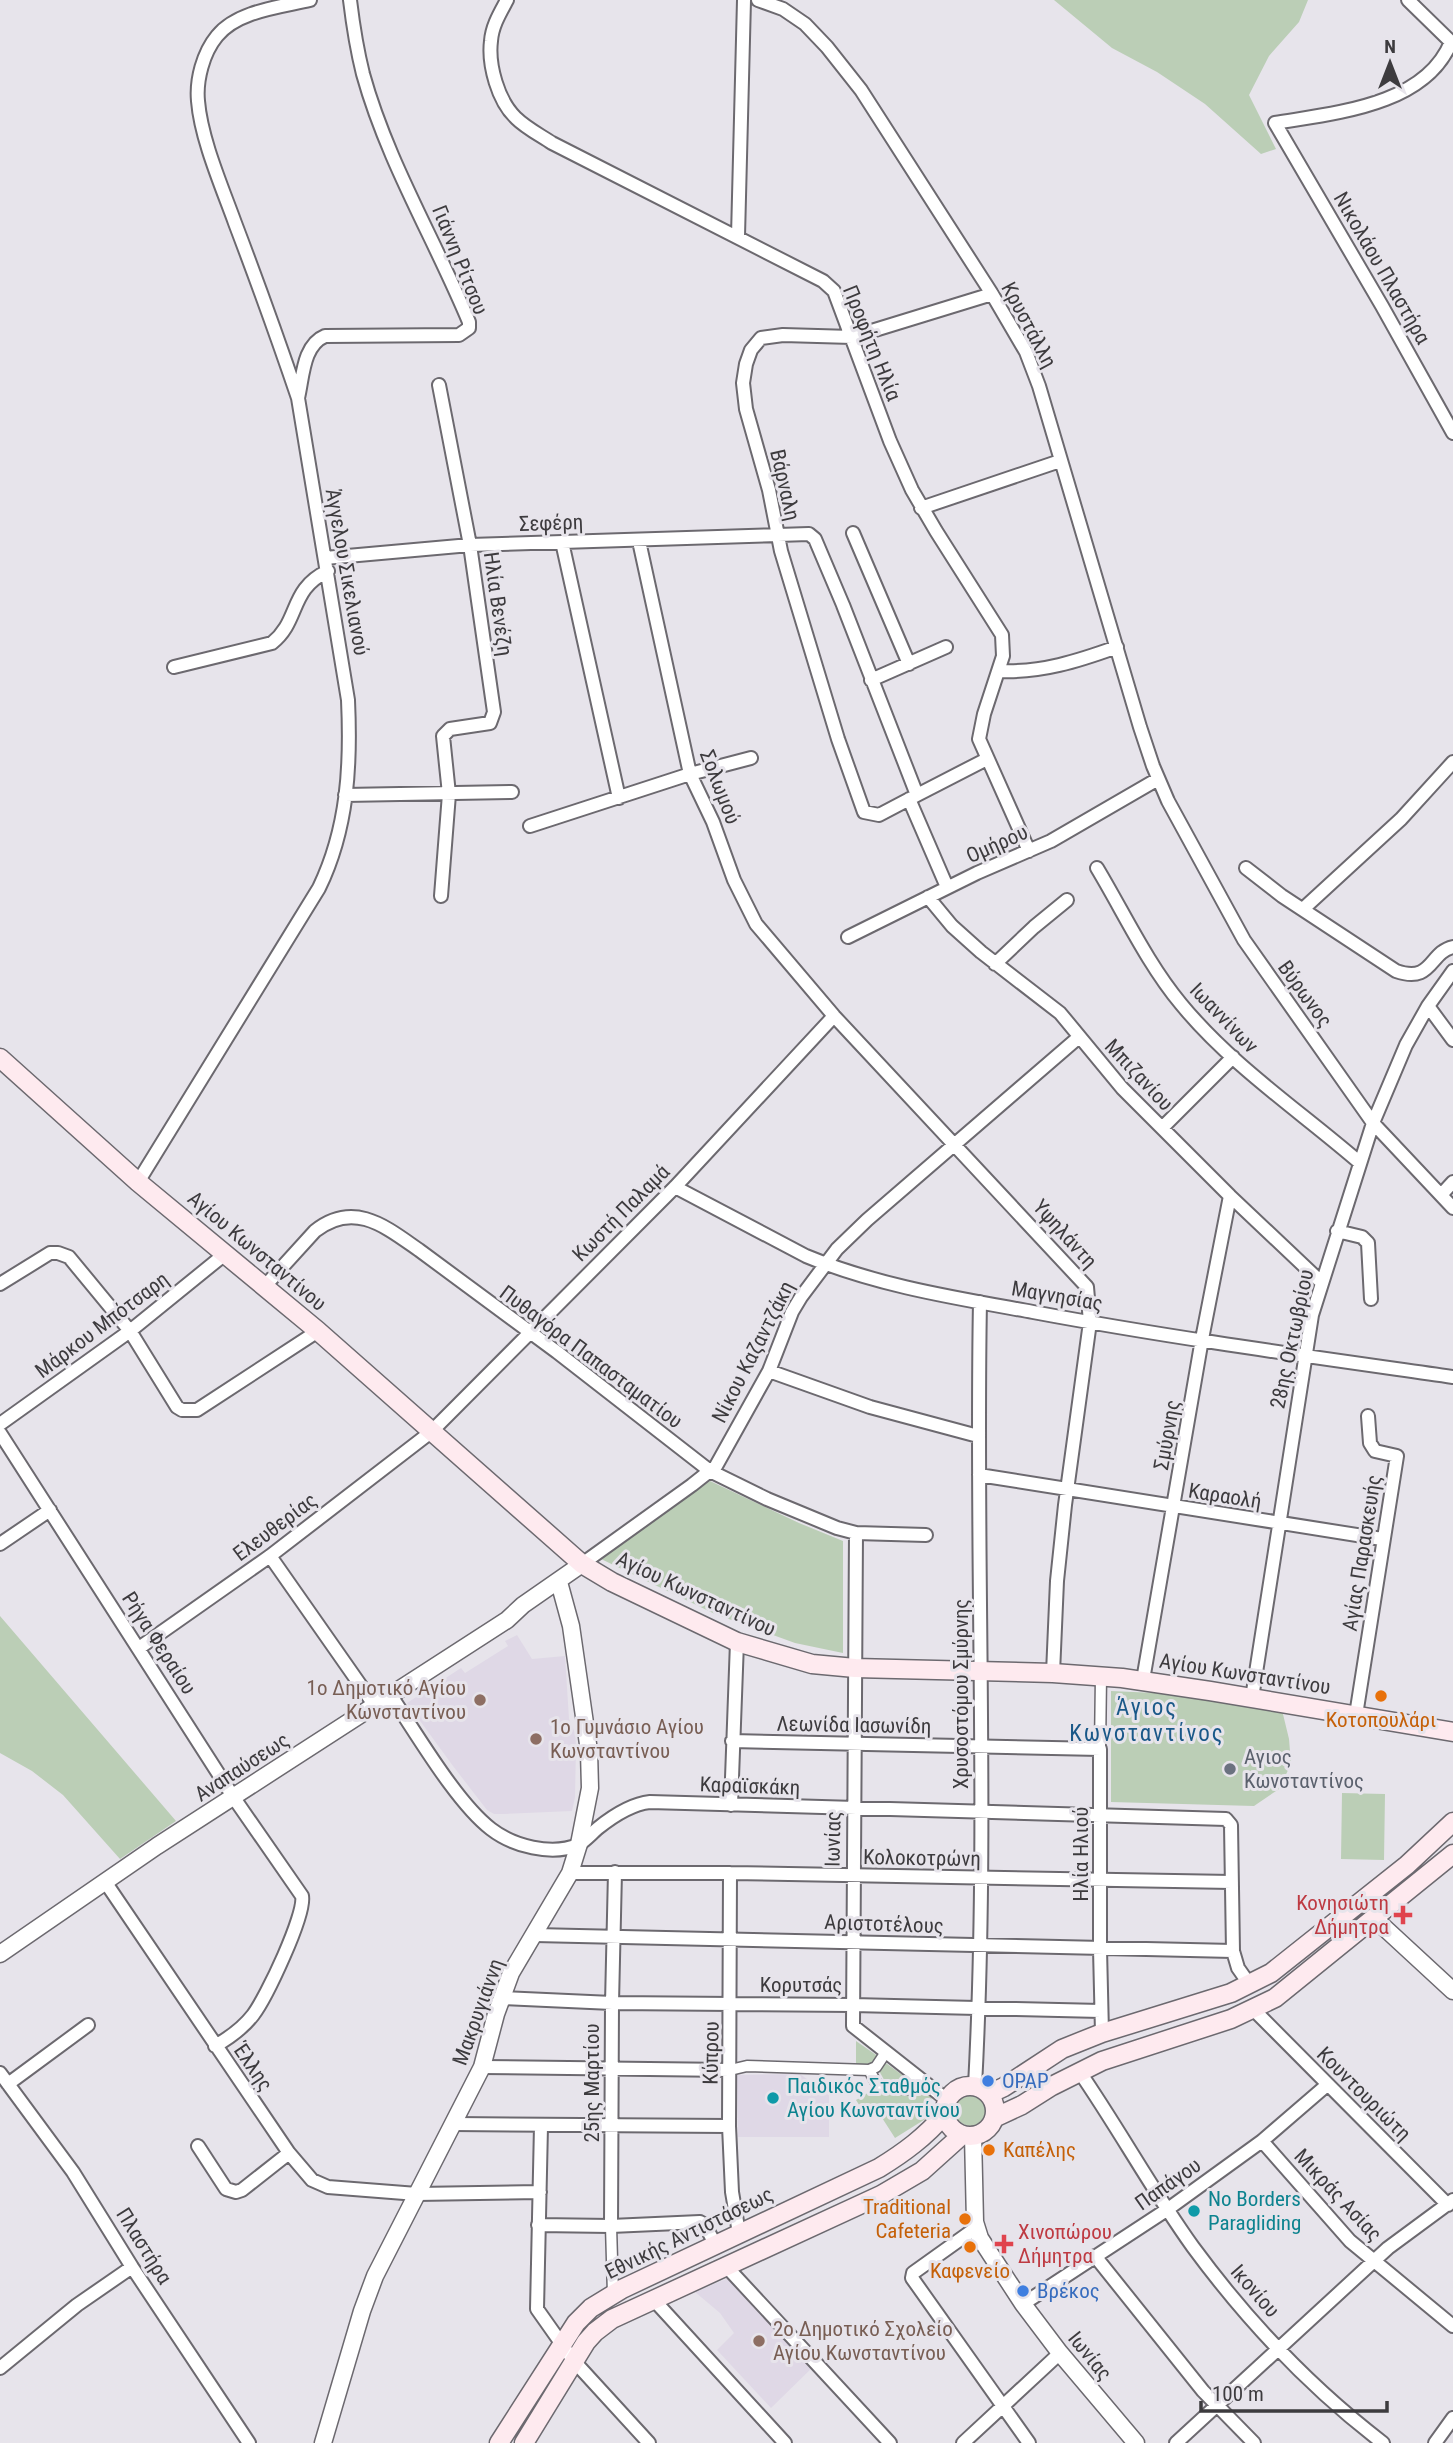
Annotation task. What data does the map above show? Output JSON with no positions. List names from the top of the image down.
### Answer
{
  "streets": {
    "main road": ["Αγίου Κωνσταντίνου", "Εθνικής Αντιστάσεως"],
    "street": [
      "Γιάννη Ρίτσου",
      "Νικολάου Πλαστήρα",
      "Κρυστάλλη",
      "Προφήτη Ηλία",
      "Βάρναλη",
      "Σεφέρη",
      "Άγγελου Σικελιανού",
      "Ηλία Βενέζη",
      "Σολωμού",
      "Ομήρου",
      "Βύρωνος",
      "Ιωαννίνων",
      "Μπιζανίου",
      "Κωστή Παλαμά",
      "Υψηλάντη",
      "Μαγνησίας",
      "Μάρκου Μπότσαρη",
      "28ης Οκτωβρίου",
      "Νίκου Καζαντζάκη",
      "Πυθαγόρα Παπασταματίου",
      "Σμύρνης",
      "Καραολή",
      "Ελευθερίας",
      "Αγίας Παρασκευής",
      "Ρήγα Φεραίου",
      "Χρυσοστόμου Σμύρνης",
      "Λεωνίδα Ιασωνίδη",
      "Αναπαύσεως",
      "Καραϊσκάκη",
      "Ιωνίας",
      "Ηλία Ηλιού",
      "Κολοκοτρώνη",
      "Αριστοτέλους",
      "Κορυτσάς",
      "Μακρυγιάννη",
      "Κύπρου",
      "Έλλης",
      "25ης Μαρτίου",
      "Κουντουριώτη",
      "Παπάγου",
      "Μικράς Ασίας",
      "Πλαστήρα",
      "Ικονίου"
    ]
  },
  "crossings": [
    ["Γιάννη Ρίτσου", "Άγγελου Σικελιανού"],
    ["Κρυστάλλη", "Βάρναλη"],
    ["Κρυστάλλη", "Ομήρου"],
    ["Κρυστάλλη", "Βύρωνος"],
    ["Προφήτη Ηλία", "Βάρναλη"],
    ["Προφήτη Ηλία", "Ομήρου"],
    ["Βάρναλη", "Σεφέρη"],
    ["Σεφέρη", "Άγγελου Σικελιανού"],
    ["Σεφέρη", "Ηλία Βενέζη"],
    ["Σεφέρη", "Σολωμού"],
    ["Άγγελου Σικελιανού", "Αγίου Κωνσταντίνου"],
    ["Σολωμού", "Κωστή Παλαμά"],
    ["Σολωμού", "Υψηλάντη"],
    ["Ομήρου", "Βύρωνος"],
    ["Ομήρου", "Μπιζανίου"],
    ["Βύρωνος", "28ης Οκτωβρίου"],
    ["Ιωαννίνων", "28ης Οκτωβρίου"],
    ["Μπιζανίου", "28ης Οκτωβρίου"],
    ["Μπιζανίου", "Νίκου Καζαντζάκη"],
    ["Μπιζανίου", "Σμύρνης"],
    ["Κωστή Παλαμά", "Υψηλάντη"],
    ["Κωστή Παλαμά", "Αγίου Κωνσταντίνου"],
    ["Κωστή Παλαμά", "Μαγνησίας"],
    ["Κωστή Παλαμά", "Πυθαγόρα Παπασταματίου"],
    ["Κωστή Παλαμά", "Ελευθερίας"],
    ["Υψηλάντη", "Αγίου Κωνσταντίνου"],
    ["Υψηλάντη", "Μαγνησίας"],
    ["Υψηλάντη", "Νίκου Καζαντζάκη"],
    ["Υψηλάντη", "Καραολή"],
    ["Αγίου Κωνσταντίνου", "Μάρκου Μπότσαρη"],
    ["Αγίου Κωνσταντίνου", "28ης Οκτωβρίου"],
    ["Αγίου Κωνσταντίνου", "Νίκου Καζαντζάκη"],
    ["Αγίου Κωνσταντίνου", "Πυθαγόρα Παπασταματίου"],
    ["Αγίου Κωνσταντίνου", "Σμύρνης"],
    ["Αγίου Κωνσταντίνου", "Ελευθερίας"],
    ["Αγίου Κωνσταντίνου", "Αγίας Παρασκευής"],
    ["Αγίου Κωνσταντίνου", "Χρυσοστόμου Σμύρνης"],
    ["Αγίου Κωνσταντίνου", "Αναπαύσεως"],
    ["Αγίου Κωνσταντίνου", "Ιωνίας"],
    ["Αγίου Κωνσταντίνου", "Ηλία Ηλιού"],
    ["Μαγνησίας", "28ης Οκτωβρίου"],
    ["Μαγνησίας", "Νίκου Καζαντζάκη"],
    ["Μαγνησίας", "Σμύρνης"],
    ["Μαγνησίας", "Χρυσοστόμου Σμύρνης"],
    ["28ης Οκτωβρίου", "Καραολή"],
    ["Νίκου Καζαντζάκη", "Πυθαγόρα Παπασταματίου"],
    ["Νίκου Καζαντζάκη", "Αναπαύσεως"],
    ["Πυθαγόρα Παπασταματίου", "Ιωνίας"],
    ["Σμύρνης", "Καραολή"],
    ["Καραολή", "Αγίας Παρασκευής"],
    ["Καραολή", "Χρυσοστόμου Σμύρνης"],
    ["Ελευθερίας", "Ρήγα Φεραίου"],
    ["Ρήγα Φεραίου", "Αναπαύσεως"],
    ["Ρήγα Φεραίου", "Έλλης"],
    ["Χρυσοστόμου Σμύρνης", "Λεωνίδα Ιασωνίδη"],
    ["Χρυσοστόμου Σμύρνης", "Καραϊσκάκη"],
    ["Χρυσοστόμου Σμύρνης", "Ιωνίας"],
    ["Χρυσοστόμου Σμύρνης", "Κολοκοτρώνη"],
    ["Χρυσοστόμου Σμύρνης", "Αριστοτέλους"],
    ["Χρυσοστόμου Σμύρνης", "Κορυτσάς"],
    ["Χρυσοστόμου Σμύρνης", "Εθνικής Αντιστάσεως"],
    ["Λεωνίδα Ιασωνίδη", "Ιωνίας"],
    ["Λεωνίδα Ιασωνίδη", "Ηλία Ηλιού"],
    ["Αναπαύσεως", "Καραϊσκάκη"],
    ["Αναπαύσεως", "Μακρυγιάννη"],
    ["Αναπαύσεως", "Έλλης"],
    ["Καραϊσκάκη", "Ιωνίας"],
    ["Καραϊσκάκη", "Ηλία Ηλιού"],
    ["Καραϊσκάκη", "Κολοκοτρώνη"],
    ["Καραϊσκάκη", "Μακρυγιάννη"],
    ["Ιωνίας", "Κολοκοτρώνη"],
    ["Ιωνίας", "Αριστοτέλους"],
    ["Ιωνίας", "Κορυτσάς"],
    ["Ιωνίας", "Παπάγου"],
    ["Ιωνίας", "Εθνικής Αντιστάσεως"],
    ["Ηλία Ηλιού", "Κολοκοτρώνη"],
    ["Ηλία Ηλιού", "Αριστοτέλους"],
    ["Ηλία Ηλιού", "Κορυτσάς"],
    ["Κολοκοτρώνη", "Μακρυγιάννη"],
    ["Κολοκοτρώνη", "Κύπρου"],
    ["Κολοκοτρώνη", "25ης Μαρτίου"],
    ["Αριστοτέλους", "Μακρυγιάννη"],
    ["Αριστοτέλους", "Κύπρου"],
    ["Αριστοτέλους", "25ης Μαρτίου"],
    ["Κορυτσάς", "Μακρυγιάννη"],
    ["Κορυτσάς", "Κύπρου"],
    ["Κορυτσάς", "25ης Μαρτίου"],
    ["Μακρυγιάννη", "Έλλης"],
    ["Κύπρου", "Εθνικής Αντιστάσεως"],
    ["25ης Μαρτίου", "Εθνικής Αντιστάσεως"],
    ["Κουντουριώτη", "Παπάγου"],
    ["Παπάγου", "Μικράς Ασίας"],
    ["Παπάγου", "Ικονίου"]
  ],
  "districts": ["Άγιος Κωνσταντίνος"],
  "places": {
    "other": [
      "Κοτοπουλάρι",
      "1ο Δημοτικό Αγίου Κωνσταντίνου",
      "1ο Γυμνάσιο Αγίου Κωνσταντίνου",
      "Αγιος Κωνσταντίνος",
      "OPAP",
      "Παιδικός Σταθμός Αγίου Κωνσταντίνου",
      "Καπέλης",
      "No Borders Paragliding",
      "Traditional Cafeteria",
      "Καφενείο",
      "Βρέκος",
      "2ο Δημοτικό Σχολείο Αγίου Κωνσταντίνου"
    ],
    "health": ["Κονησιώτη Δήμητρα", "Χινοπώρου Δήμητρα"]
  },
  "scale_bar": "100 m",
  "north": "top"
}
